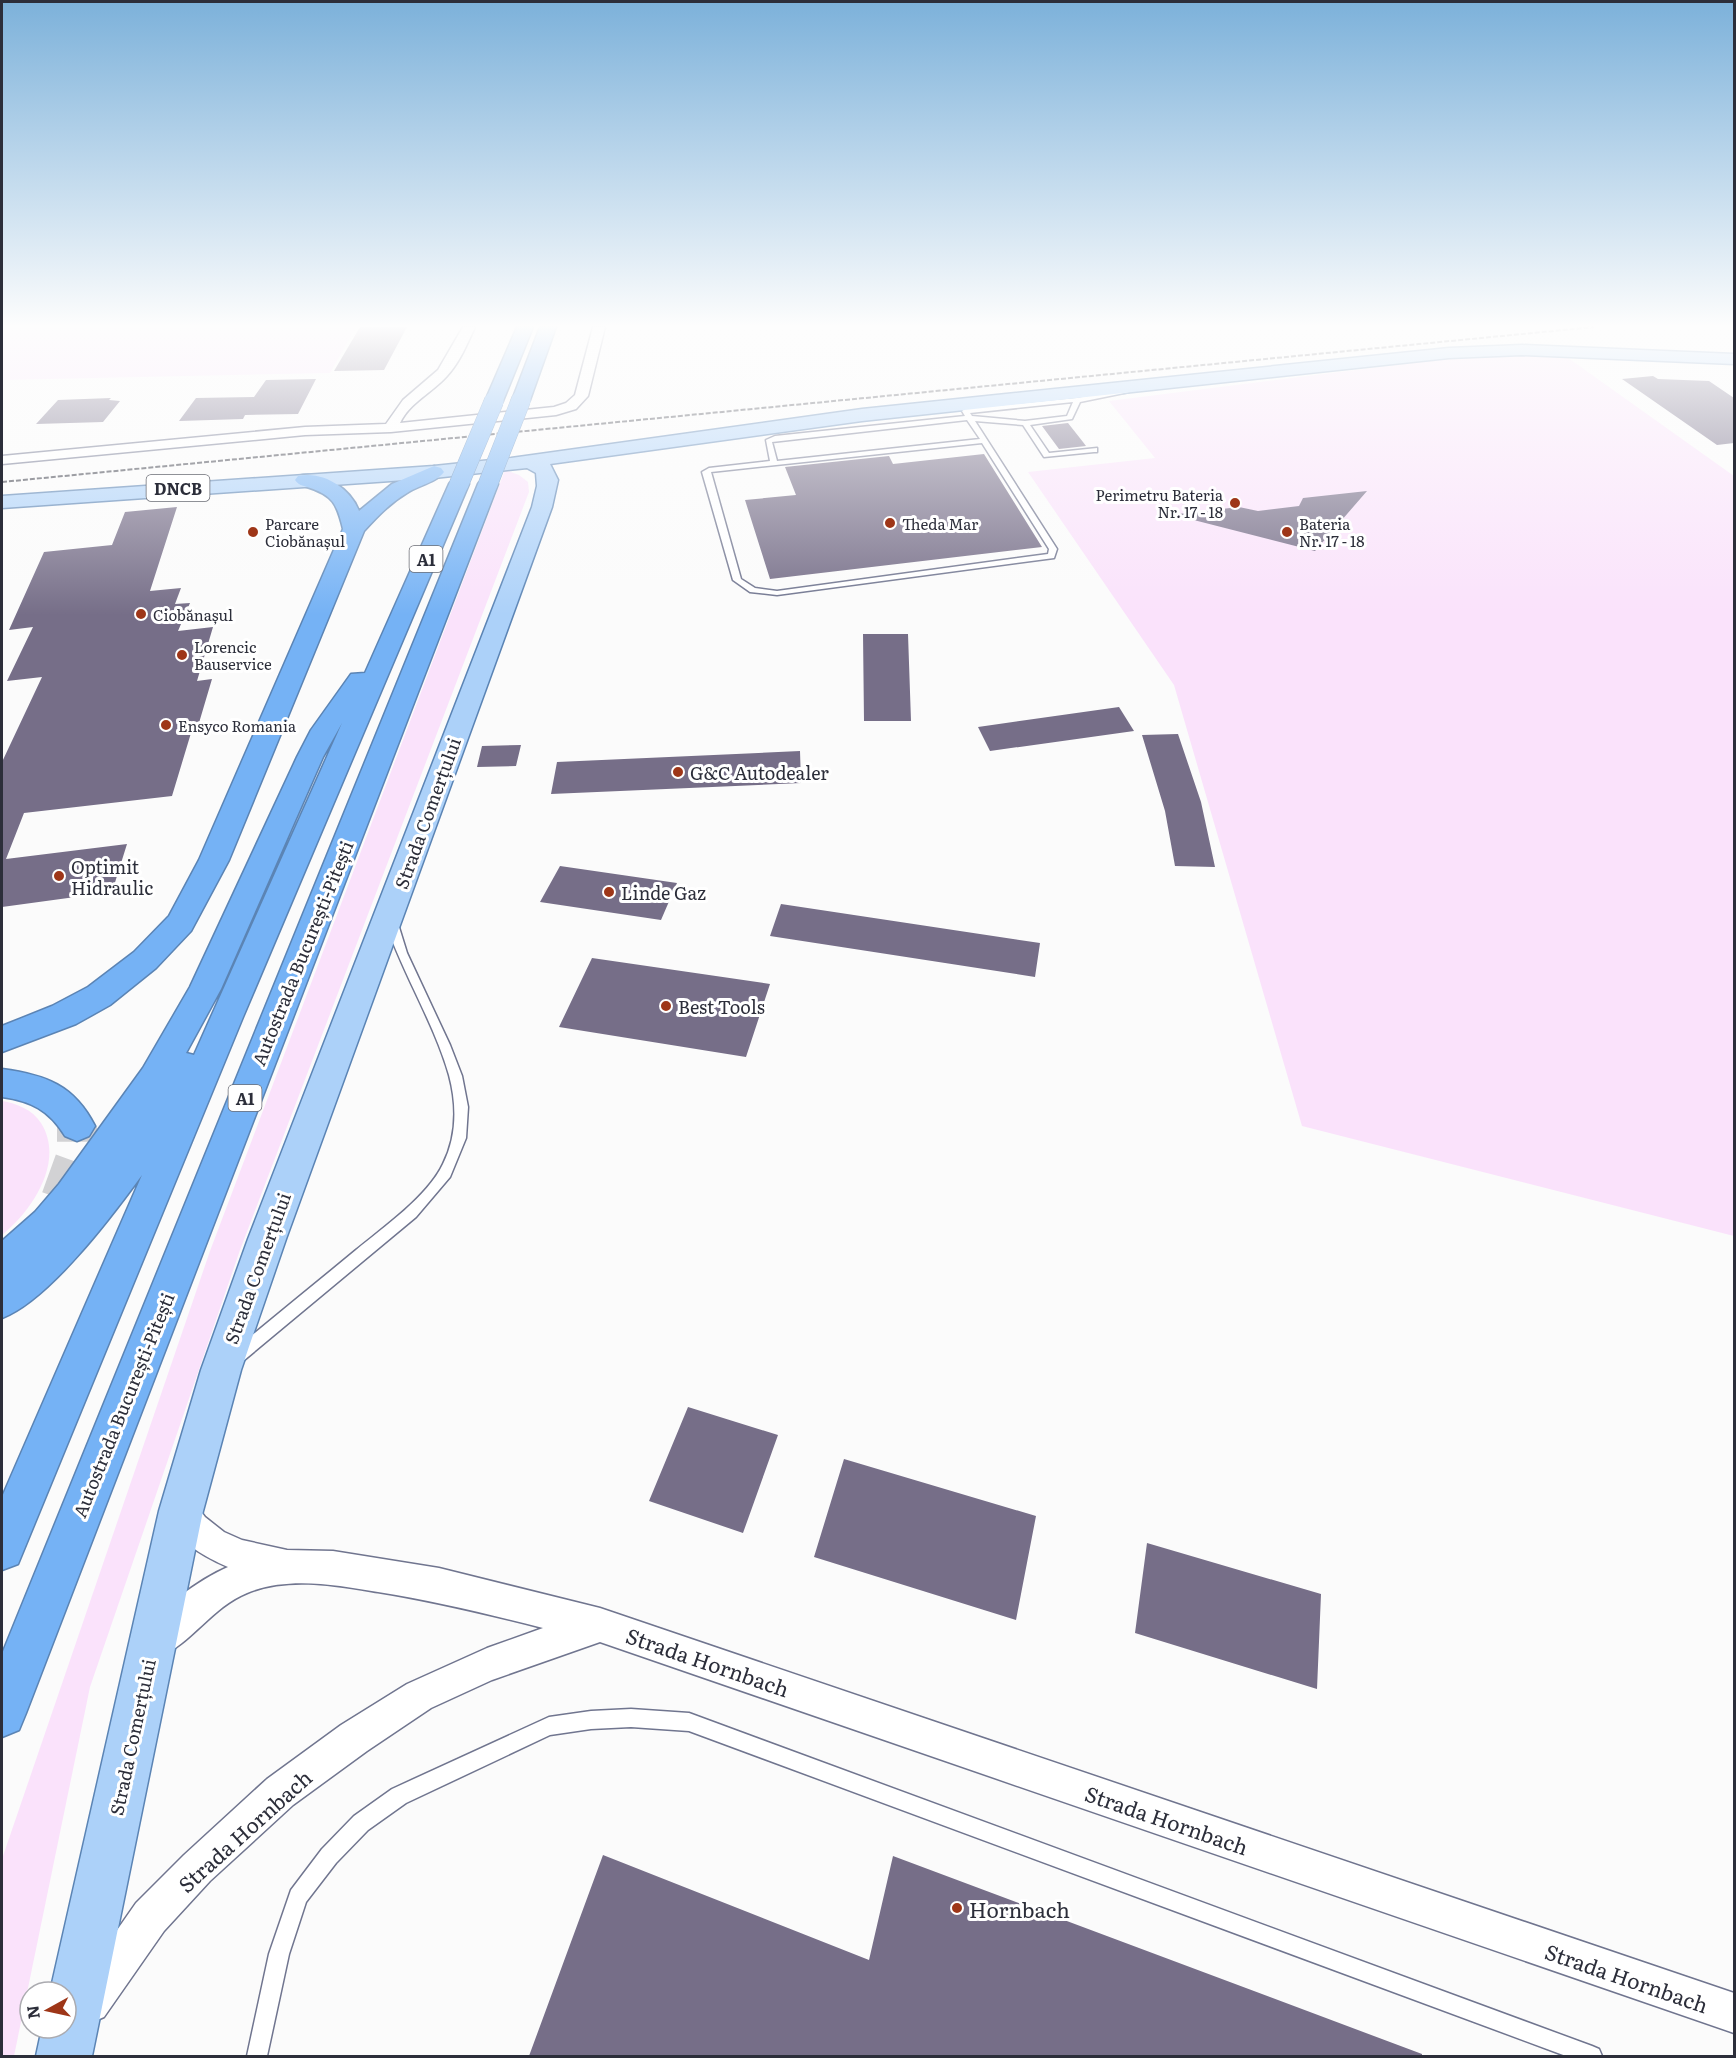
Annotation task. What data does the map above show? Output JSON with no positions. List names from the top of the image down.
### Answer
{
  "streets": {
    "highway": ["A1", "Autostrada București-Pitești"],
    "main road": ["DNCB", "Strada Comerțului"],
    "street": ["Strada Hornbach"]
  },
  "crossings": [
    ["Strada Comerțului", "Strada Hornbach"]
  ],
  "places": [
    "Perimetru Bateria Nr. 17 - 18",
    "Theda Mar",
    "Parcare Ciobănașul",
    "Bateria Nr. 17 - 18",
    "Ciobănașul",
    "Lorencic Bauservice",
    "Ensyco Romania",
    "G&C Autodealer",
    "Optimit Hidraulic",
    "Linde Gaz",
    "Best Tools",
    "Hornbach"
  ],
  "north": "left"
}
